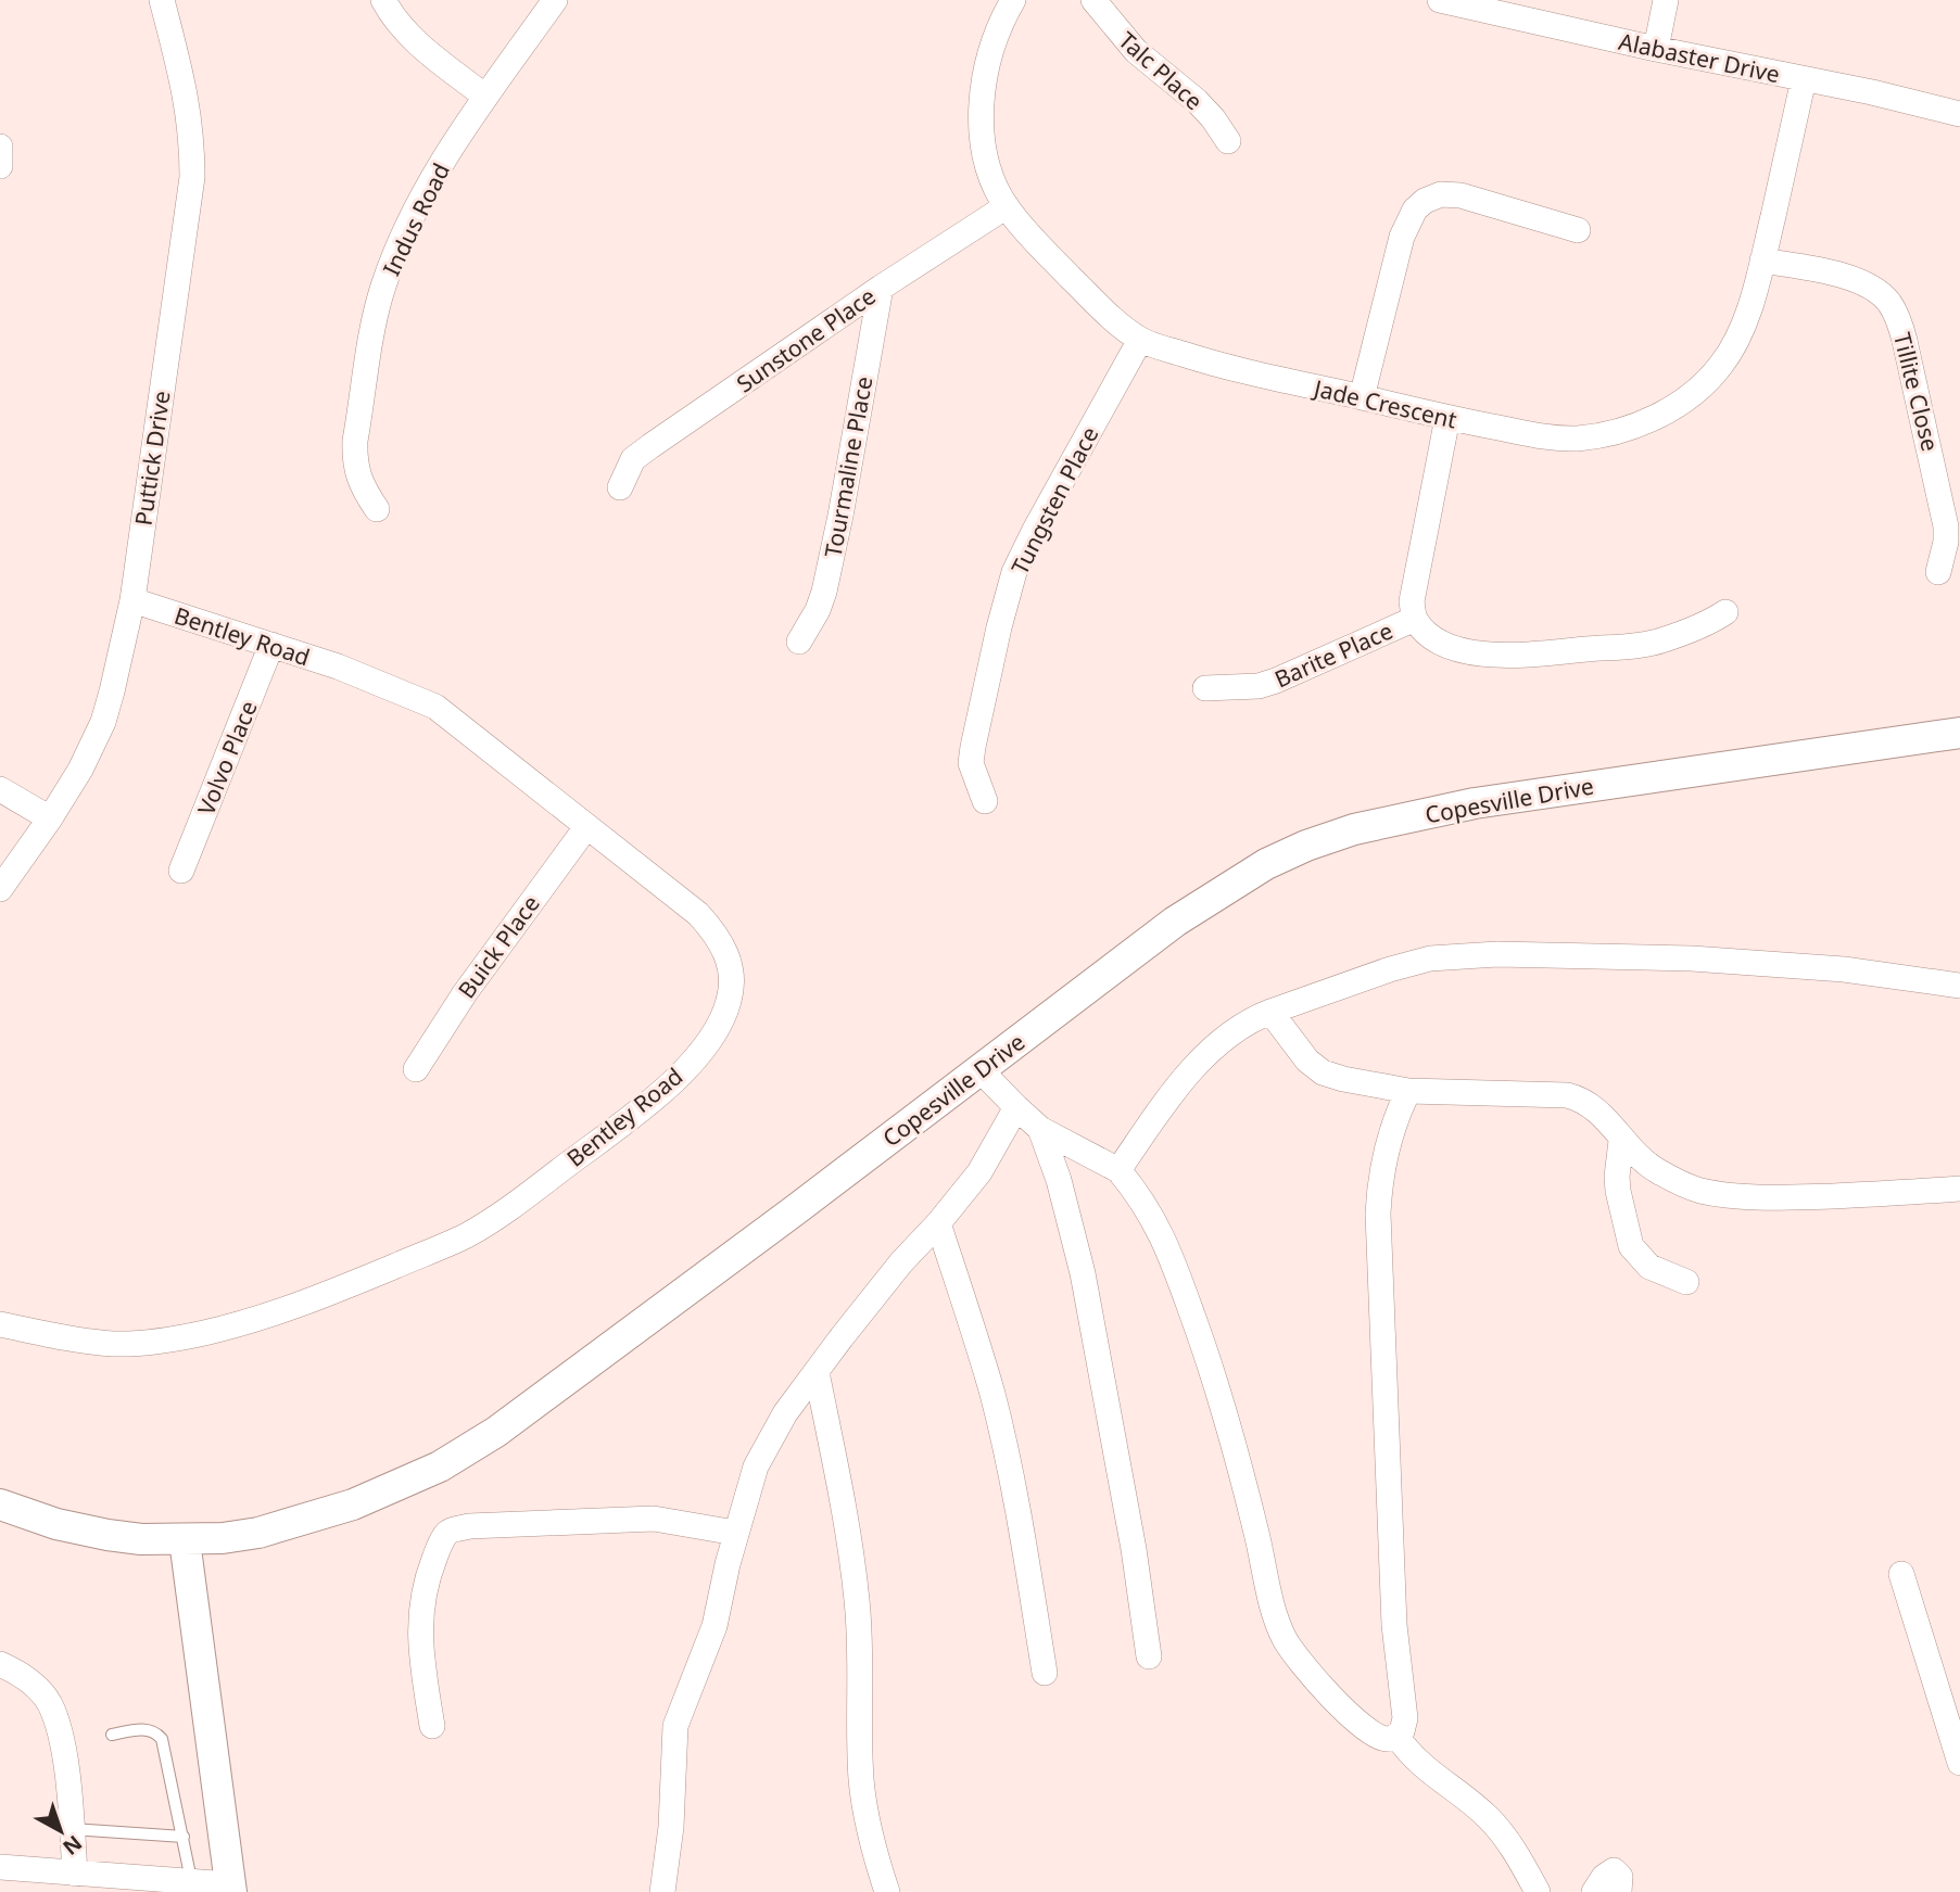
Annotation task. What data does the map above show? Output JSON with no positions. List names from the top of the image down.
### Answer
{
  "streets": {
    "street": [
      "Alabaster Drive",
      "Talc Place",
      "Indus Road",
      "Sunstone Place",
      "Tillite Close",
      "Jade Crescent",
      "Puttick Drive",
      "Tourmaline Place",
      "Tungsten Place",
      "Bentley Road",
      "Barite Place",
      "Volvo Place",
      "Copesville Drive",
      "Buick Place"
    ]
  },
  "crossings": [
    ["Alabaster Drive", "Jade Crescent"],
    ["Sunstone Place", "Jade Crescent"],
    ["Sunstone Place", "Tourmaline Place"],
    ["Tillite Close", "Jade Crescent"],
    ["Jade Crescent", "Tungsten Place"],
    ["Puttick Drive", "Bentley Road"],
    ["Bentley Road", "Volvo Place"],
    ["Bentley Road", "Buick Place"]
  ],
  "north": "bottom right"
}
